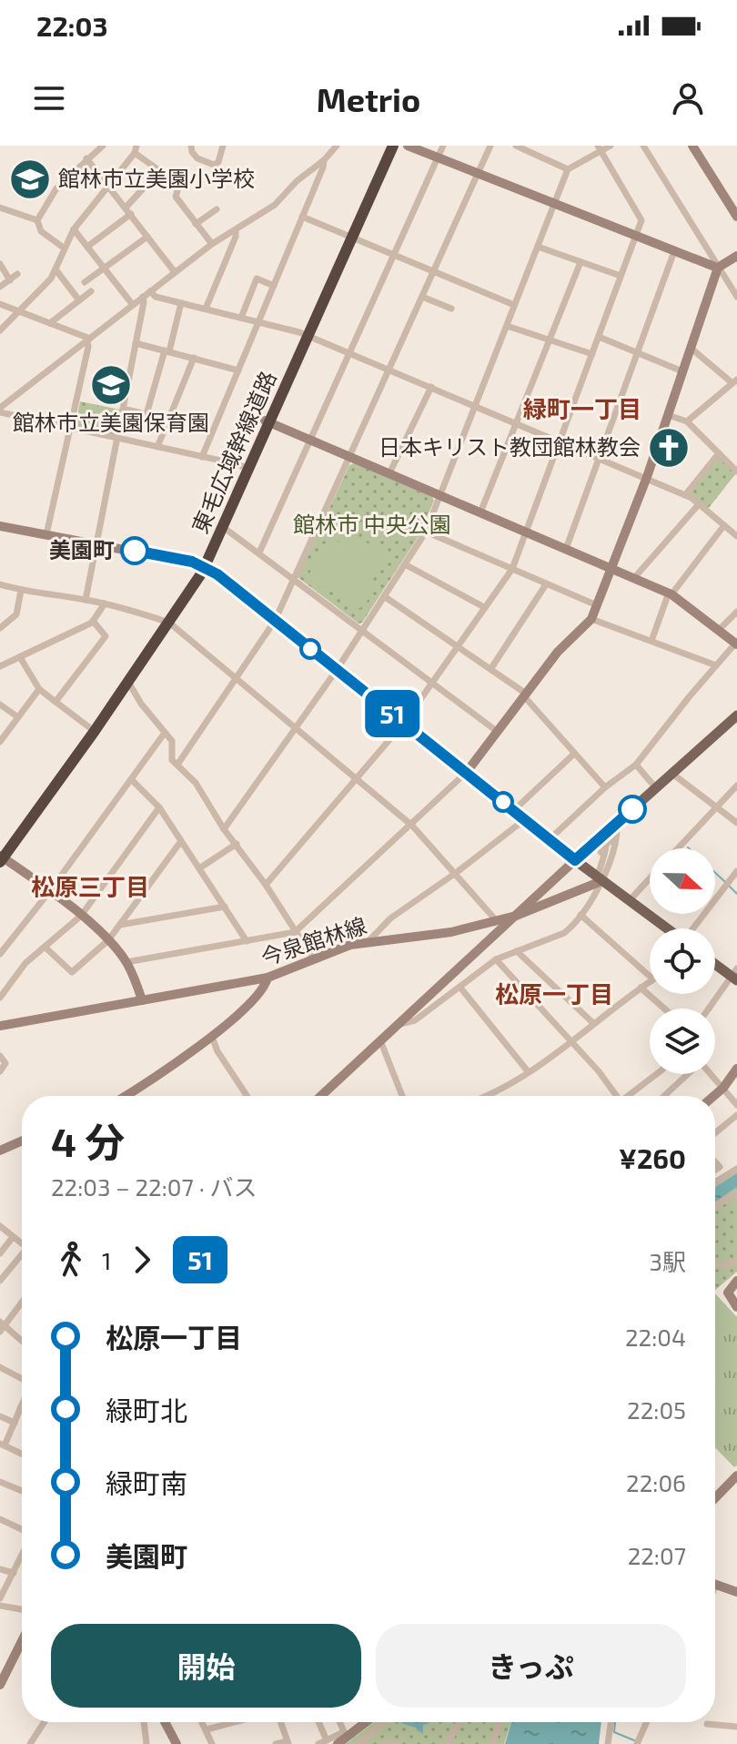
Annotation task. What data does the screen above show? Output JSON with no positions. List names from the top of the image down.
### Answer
{
  "streets": {
    "highway": ["東毛広域幹線道路"],
    "street": ["今泉館林線"]
  },
  "districts": ["緑町一丁目", "松原三丁目", "松原一丁目"],
  "parks": ["館林市 中央公園"],
  "places": {
    "school or university": ["館林市立美園小学校", "館林市立美園保育園"],
    "church": ["日本キリスト教団館林教会"],
    "other": ["美園町"]
  },
  "lines": ["bus line 51"],
  "north": "right",
  "page": {
    "status": "22:03",
    "header": "Metrio",
    "on_map": "51",
    "heading": ["4 分", "22:03 – 22:07 · バス", "¥260"],
    "legs": ["1", "51", "3駅"],
    "list": [
      {
        "name": "松原一丁目",
        "value": "22:04"
      },
      {
        "name": "緑町北",
        "value": "22:05"
      },
      {
        "name": "緑町南",
        "value": "22:06"
      },
      {
        "name": "美園町",
        "value": "22:07"
      }
    ],
    "buttons": ["開始", "きっぷ"]
  }
}
